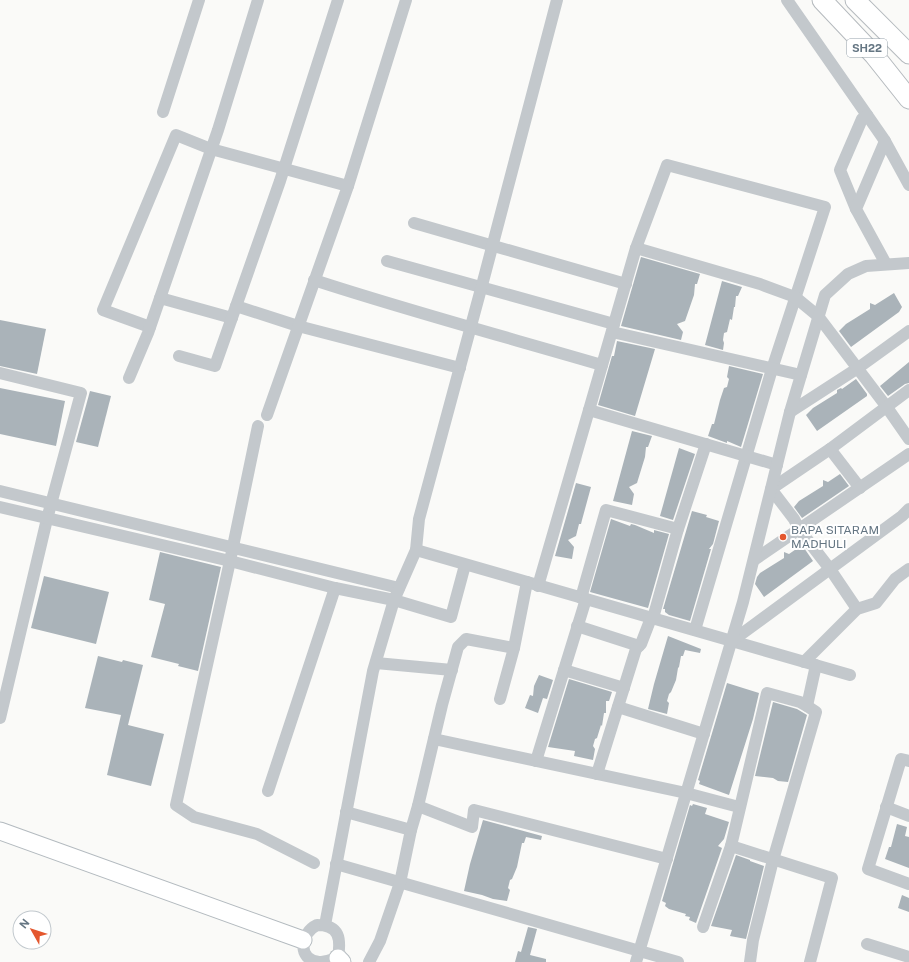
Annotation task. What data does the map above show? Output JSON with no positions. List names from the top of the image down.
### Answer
{
  "streets": {
    "main road": ["SH22"]
  },
  "places": ["BAPA SITARAM MADHULI"],
  "north": "top left"
}
